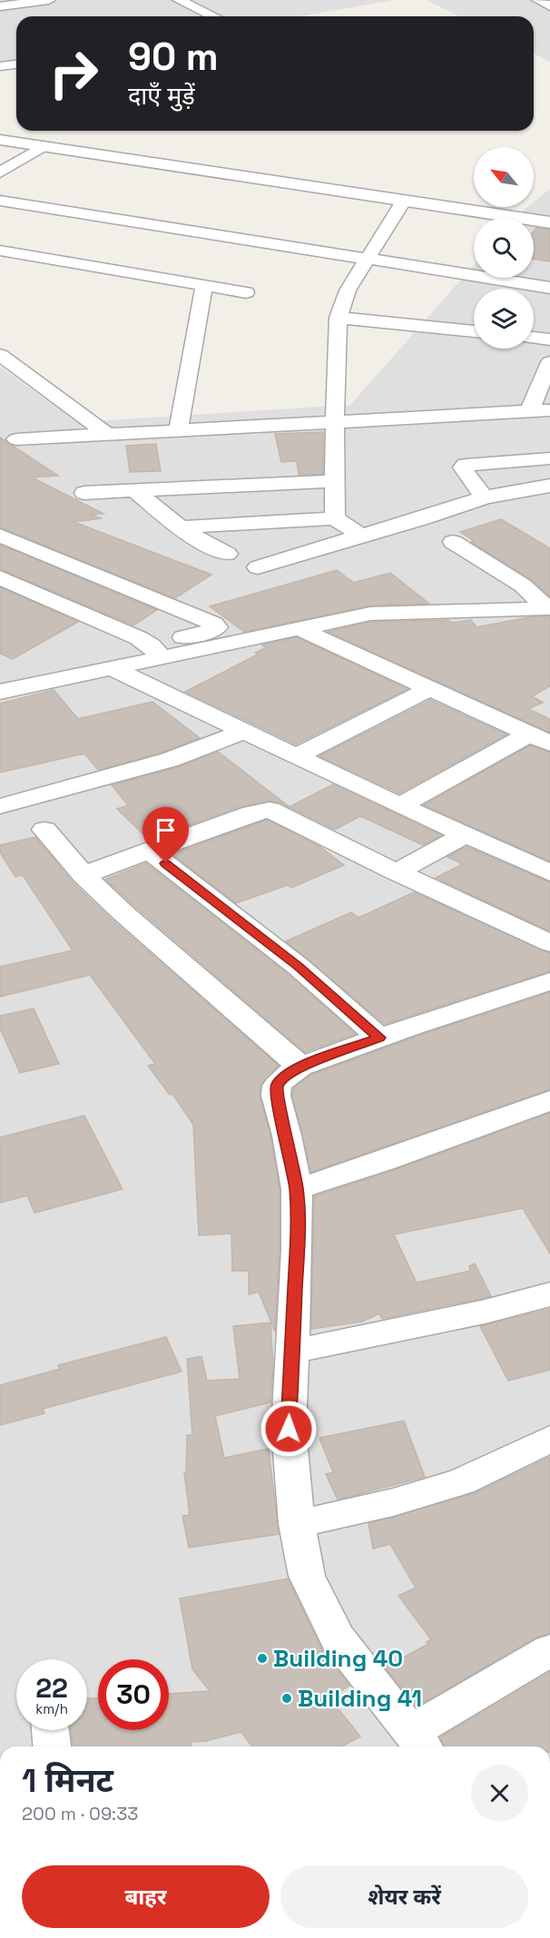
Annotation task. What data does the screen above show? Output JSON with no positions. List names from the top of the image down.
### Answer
{
  "places": ["Building 40", "Building 41"],
  "north": "top left",
  "page": {
    "turn": ["90 m", "दाएँ मुड़ें"],
    "speed": "22 km/h",
    "limit": "30",
    "heading": ["1 मिनट", "200 m · 09:33"],
    "buttons": ["बाहर", "शेयर करें"]
  }
}
